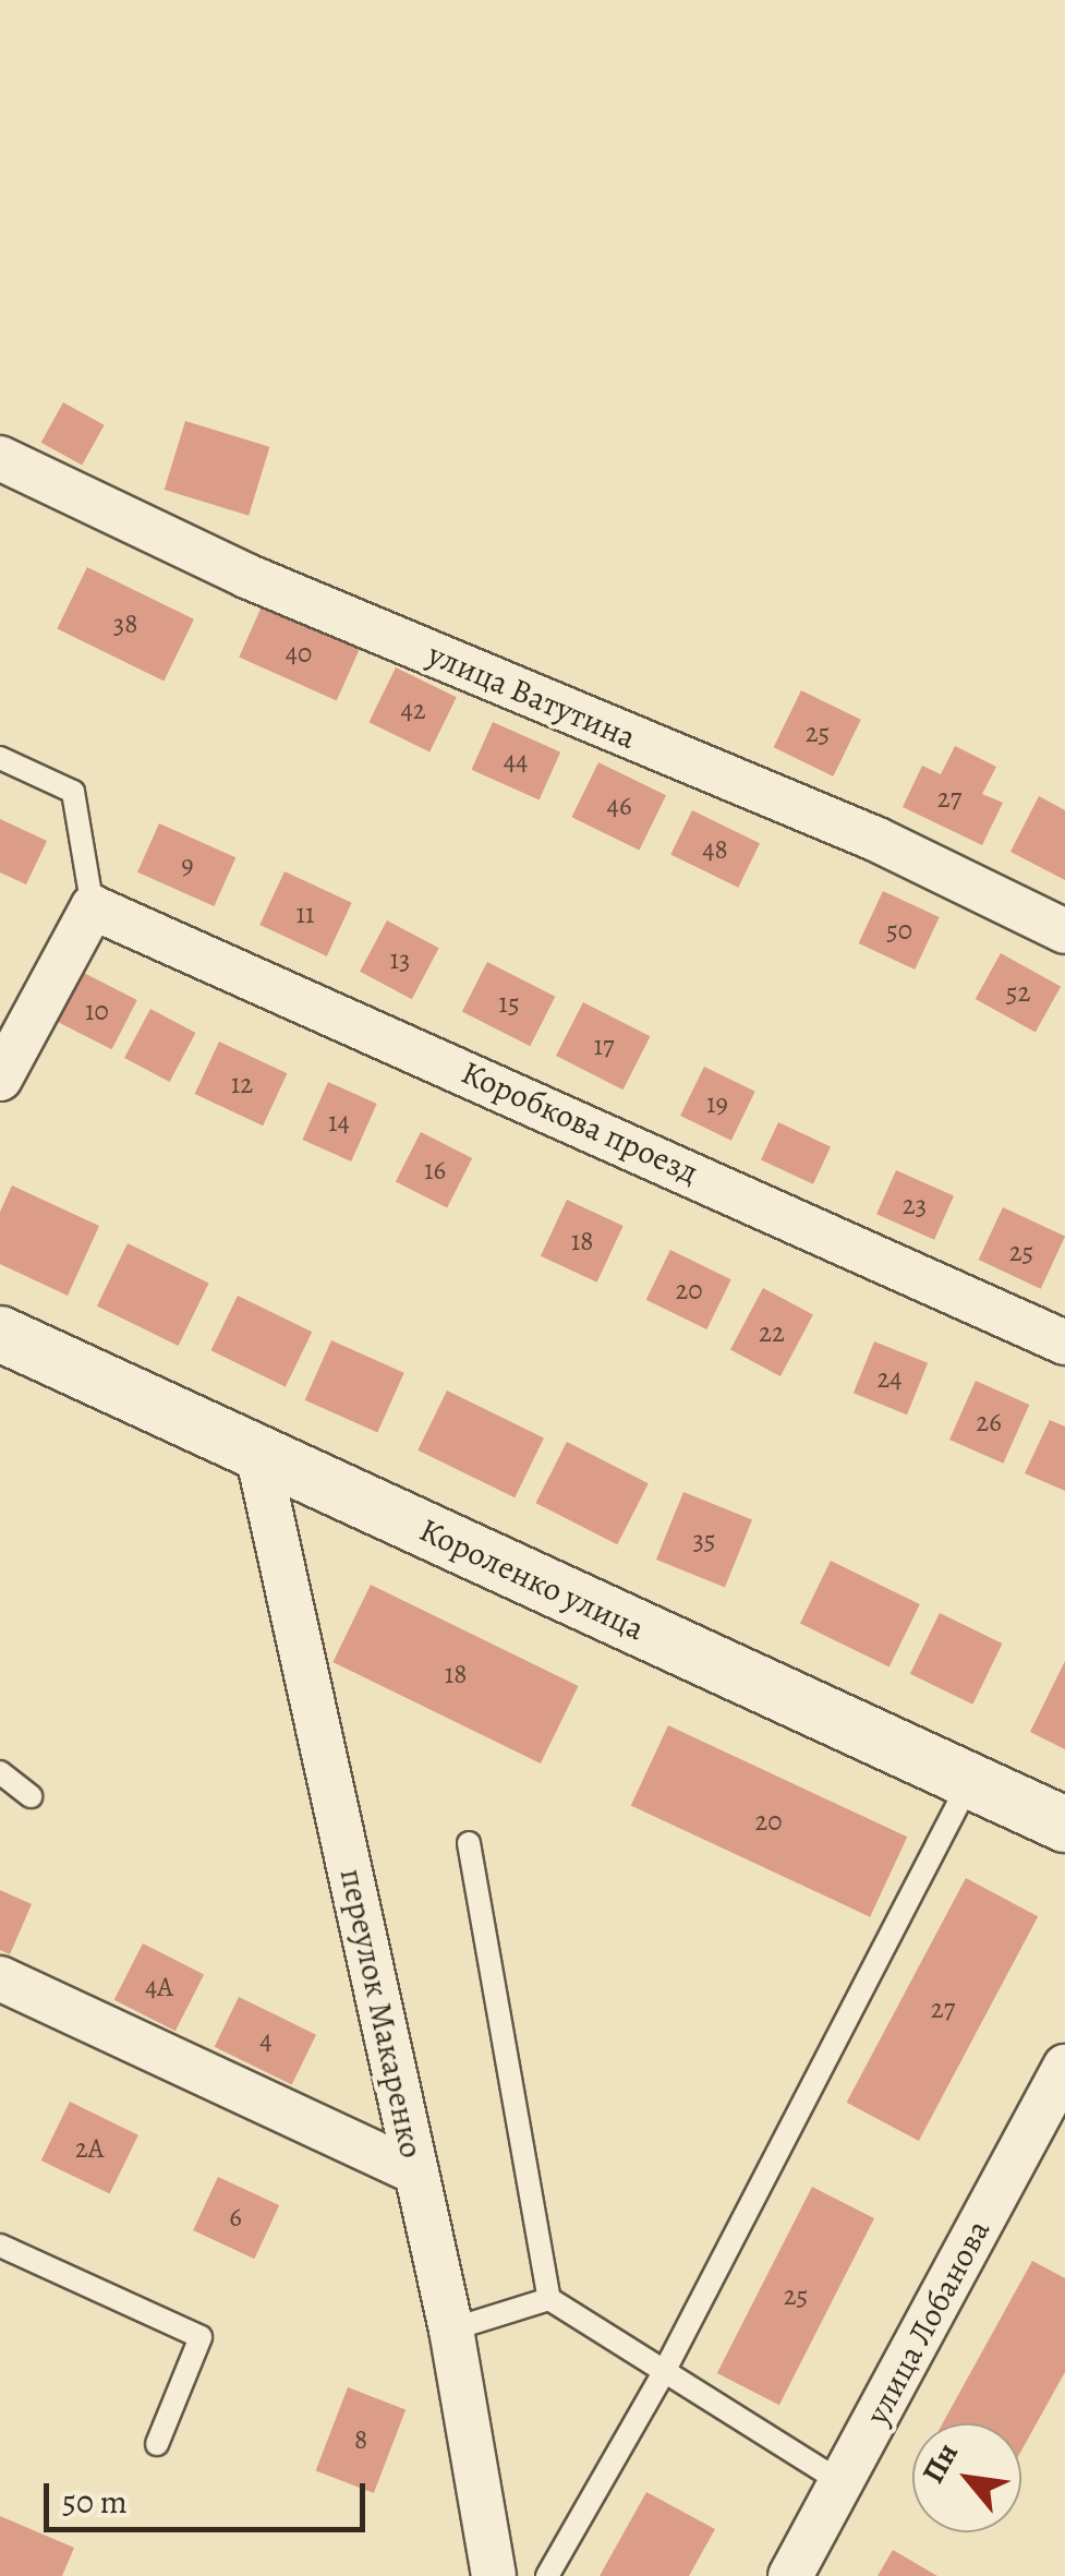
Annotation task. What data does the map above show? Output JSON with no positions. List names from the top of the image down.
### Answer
{
  "streets": {
    "street": [
      "улица Ватутина",
      "Коробкова проезд",
      "Короленко улица",
      "переулок Макаренко",
      "улица Лобанова"
    ]
  },
  "crossings": [
    ["Короленко улица", "переулок Макаренко"]
  ],
  "house_numbers": [
    "38",
    "40",
    "42",
    "25",
    "44",
    "27",
    "46",
    "48",
    "9",
    "11",
    "50",
    "13",
    "52",
    "15",
    "10",
    "17",
    "12",
    "19",
    "14",
    "16",
    "23",
    "18",
    "25",
    "20",
    "22",
    "24",
    "26",
    "35",
    "18",
    "20",
    "4А",
    "27",
    "4",
    "2А",
    "6",
    "25",
    "8"
  ],
  "scale_bar": "50 m",
  "north": "top left"
}
